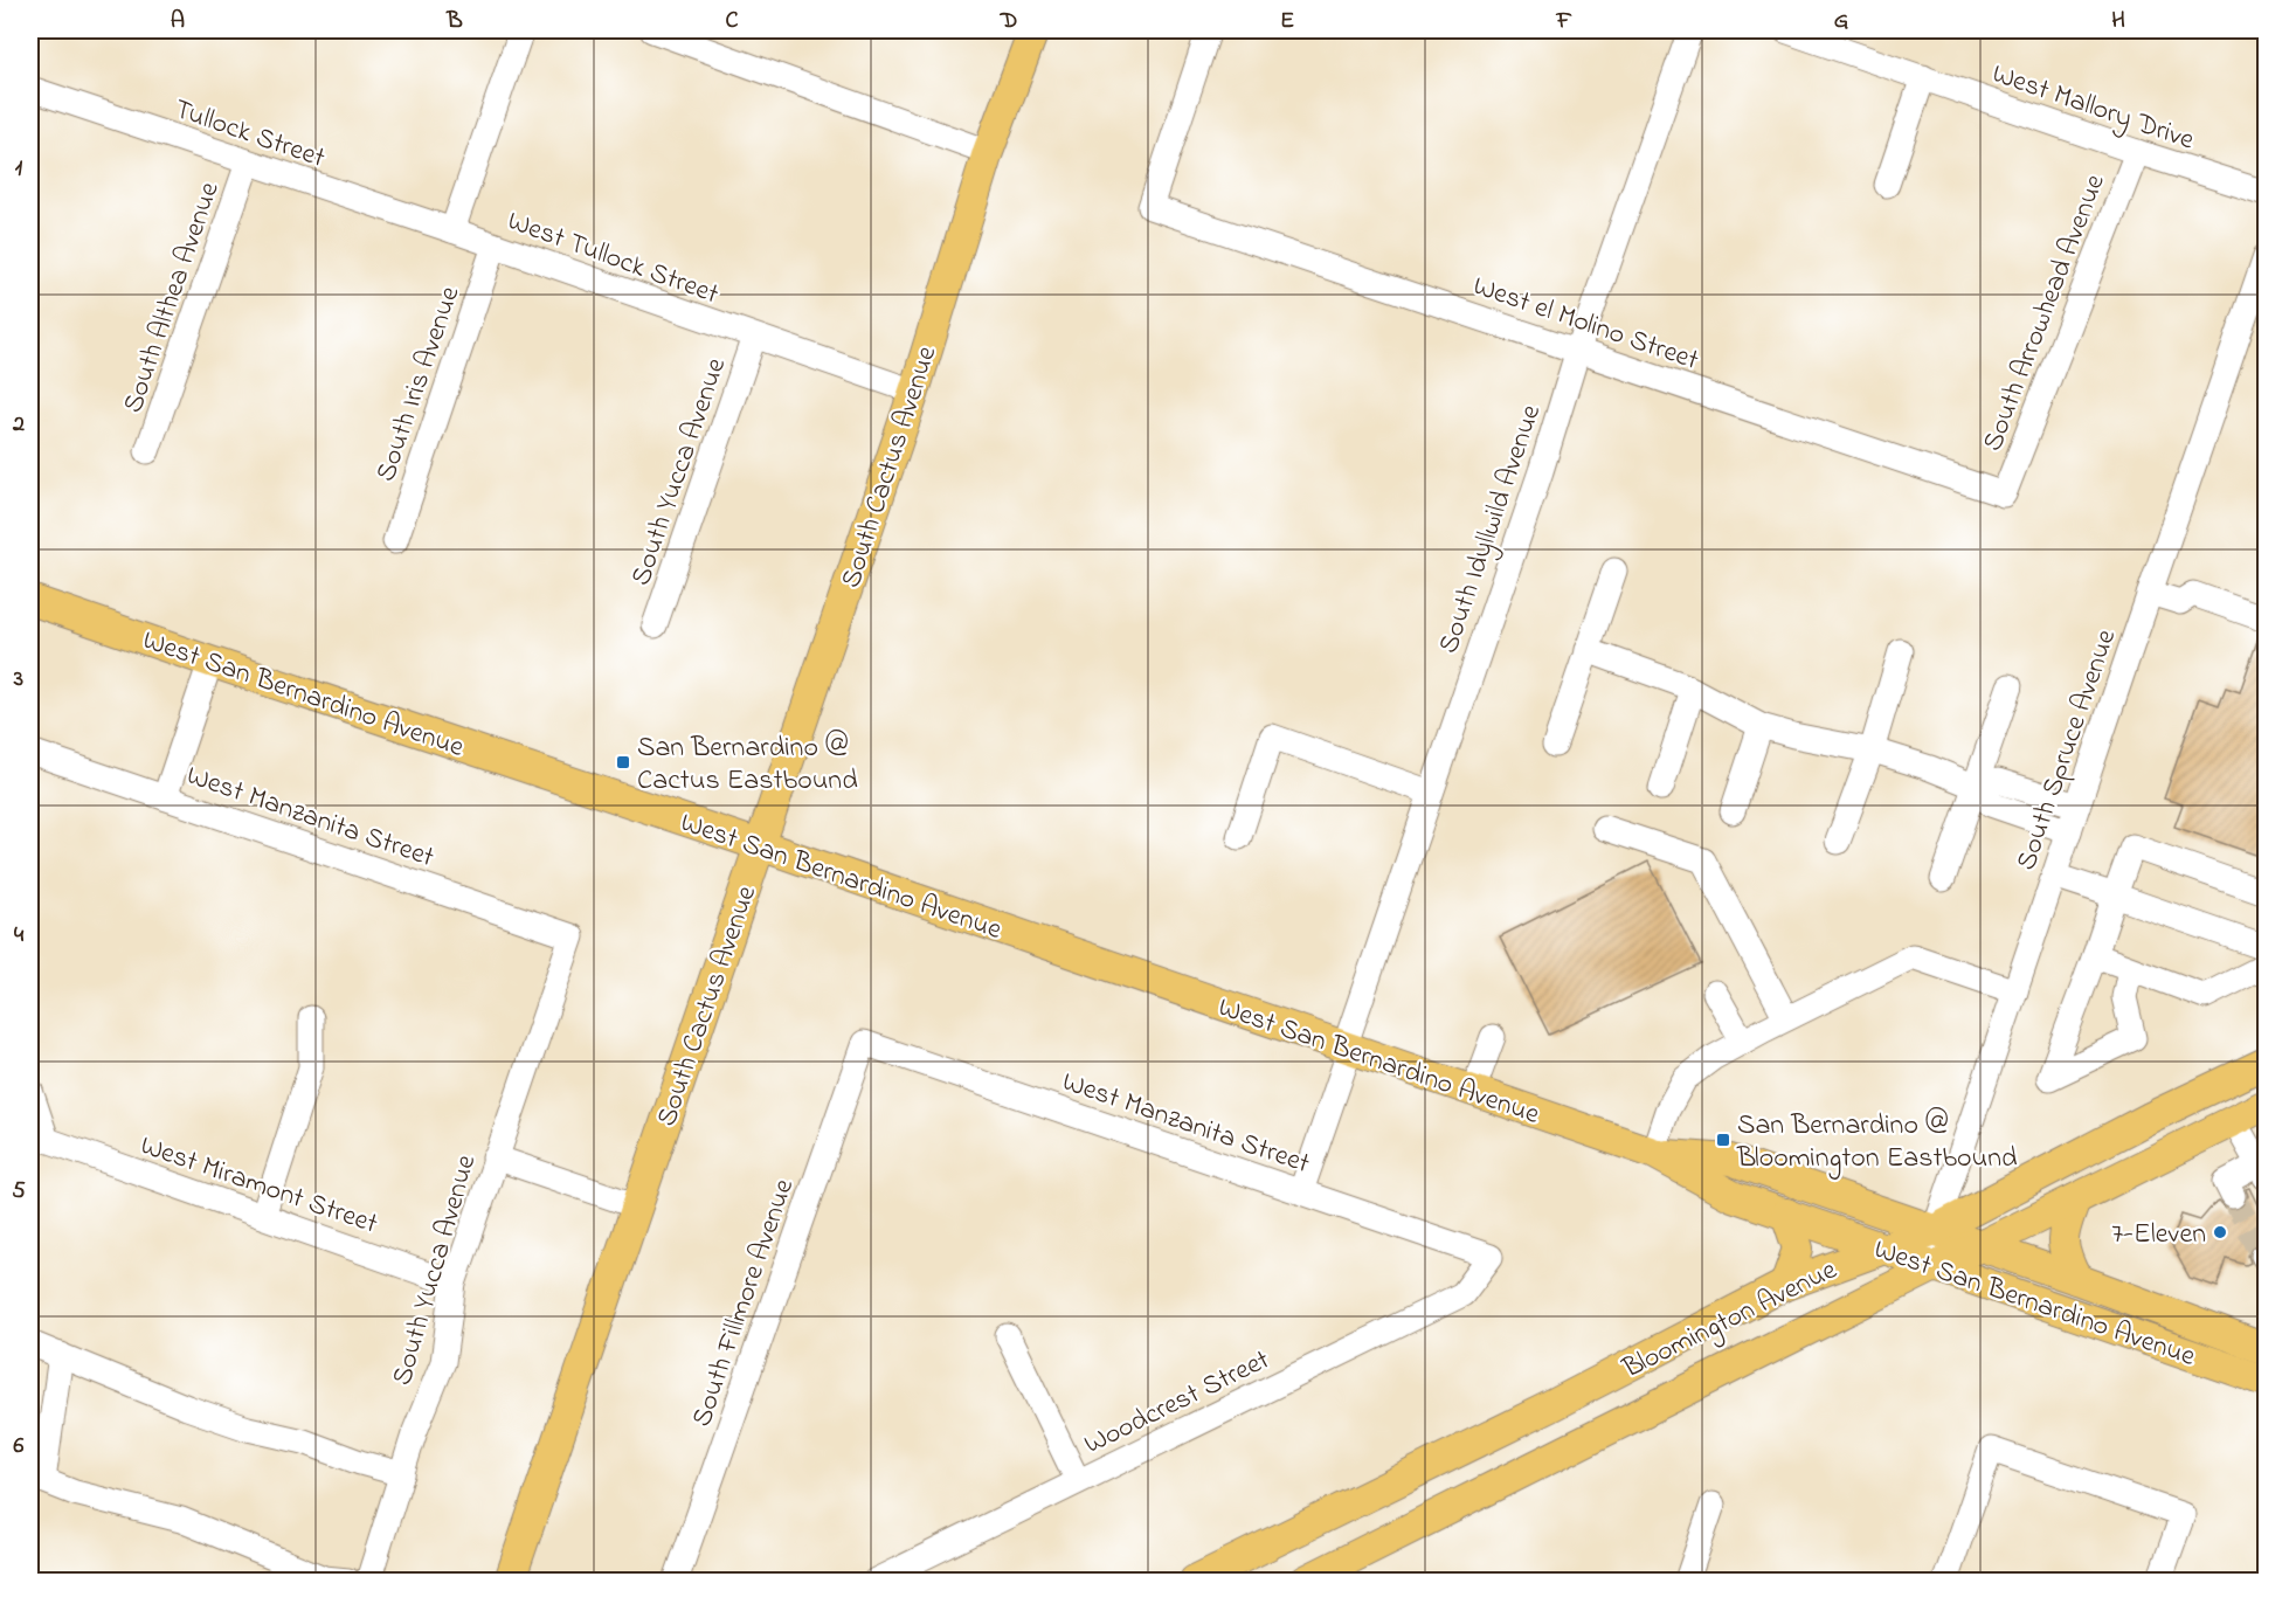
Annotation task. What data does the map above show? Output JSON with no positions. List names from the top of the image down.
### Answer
{
  "streets": {
    "main road": ["South Cactus Avenue", "West San Bernardino Avenue", "Bloomington Avenue"],
    "street": [
      "West Mallory Drive",
      "Tullock Street",
      "West Tullock Street",
      "South Althea Avenue",
      "South Arrowhead Avenue",
      "West el Molino Street",
      "South Iris Avenue",
      "South Yucca Avenue",
      "South Idyllwild Avenue",
      "South Spruce Avenue",
      "West Manzanita Street",
      "West Miramont Street",
      "South Fillmore Avenue",
      "Woodcrest Street"
    ]
  },
  "crossings": [
    ["West Mallory Drive", "South Arrowhead Avenue"],
    ["Tullock Street", "West Tullock Street"],
    ["Tullock Street", "South Althea Avenue"],
    ["West Tullock Street", "South Iris Avenue"],
    ["West Tullock Street", "South Yucca Avenue"],
    ["South Arrowhead Avenue", "West el Molino Street"],
    ["West el Molino Street", "South Idyllwild Avenue"],
    ["South Cactus Avenue", "West San Bernardino Avenue"],
    ["South Yucca Avenue", "West Manzanita Street"],
    ["South Yucca Avenue", "West Miramont Street"],
    ["South Idyllwild Avenue", "West San Bernardino Avenue"],
    ["South Idyllwild Avenue", "West Manzanita Street"],
    ["West San Bernardino Avenue", "South Spruce Avenue"],
    ["West San Bernardino Avenue", "Bloomington Avenue"],
    ["South Spruce Avenue", "Bloomington Avenue"],
    ["West Manzanita Street", "South Fillmore Avenue"],
    ["West Manzanita Street", "Woodcrest Street"]
  ],
  "places": {
    "transit": ["San Bernardino @ Cactus Eastbound", "San Bernardino @ Bloomington Eastbound"],
    "other": ["7-Eleven"]
  },
  "grid": {
    "columns": [
      "A",
      "B",
      "C",
      "D",
      "E",
      "F",
      "G",
      "H"
    ],
    "rows": [
      "1",
      "2",
      "3",
      "4",
      "5",
      "6"
    ]
  }
}
